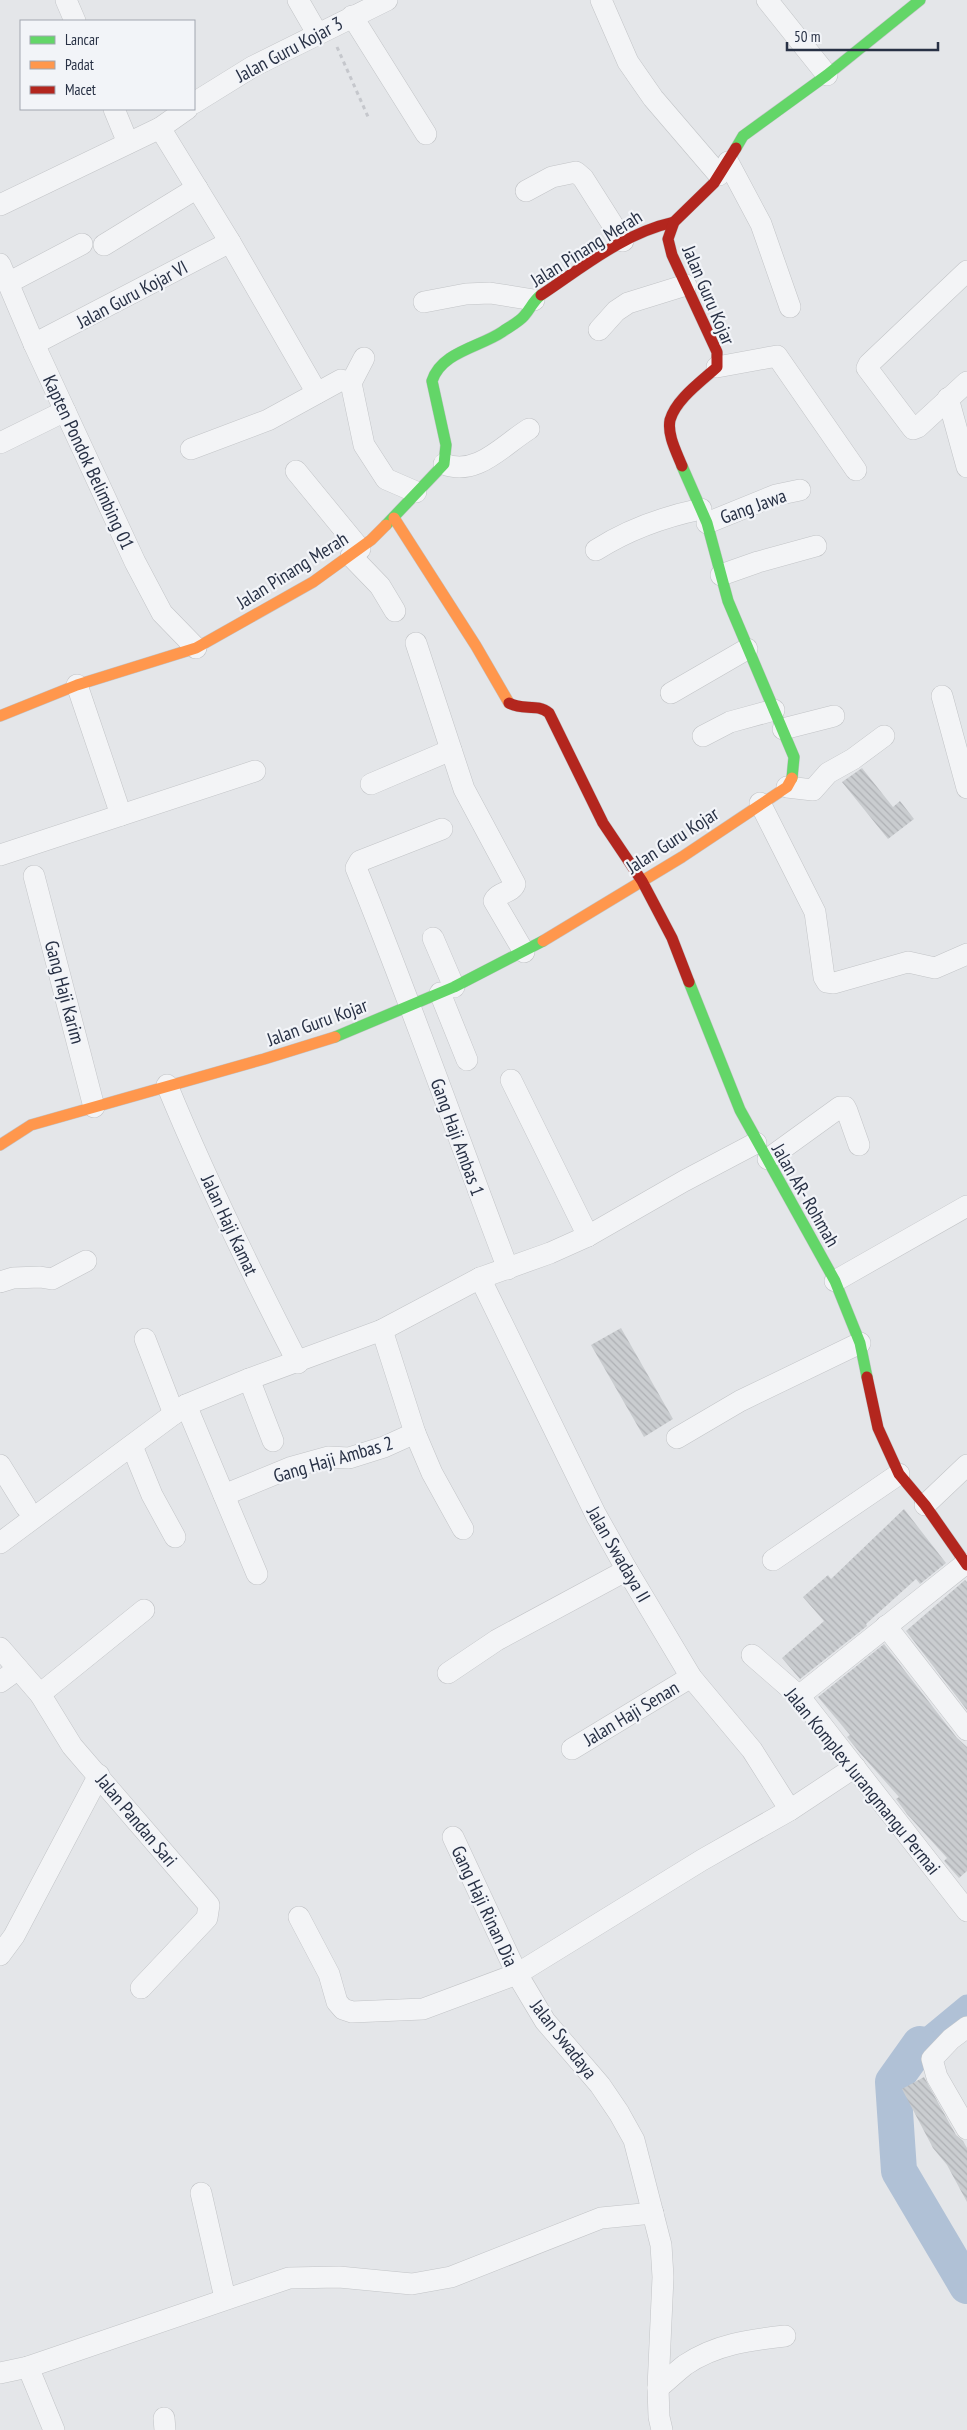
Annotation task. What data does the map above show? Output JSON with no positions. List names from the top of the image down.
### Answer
{
  "streets": {
    "street": [
      "Jalan Guru Kojar 3",
      "Jalan Pinang Merah",
      "Jalan Guru Kojar VI",
      "Jalan Guru Kojar",
      "Kapten Pondok Belimbing 01",
      "Gang Jawa",
      "Gang Haji Karim",
      "Gang Haji Ambas 1",
      "Jalan AR- Rohmah",
      "Jalan Haji Kamat",
      "Gang Haji Ambas 2",
      "Jalan Swadaya II",
      "Jalan Haji Senan",
      "Jalan Komplex Jurangmangu Permai",
      "Jalan Pandan Sari",
      "Gang Haji Rinan Dia",
      "Jalan Swadaya"
    ]
  },
  "crossings": [
    ["Jalan Pinang Merah", "Jalan Guru Kojar"],
    ["Jalan Pinang Merah", "Kapten Pondok Belimbing 01"],
    ["Jalan Pinang Merah", "Jalan AR- Rohmah"],
    ["Jalan Guru Kojar VI", "Kapten Pondok Belimbing 01"],
    ["Jalan Guru Kojar", "Gang Jawa"],
    ["Jalan Guru Kojar", "Gang Haji Karim"],
    ["Jalan Guru Kojar", "Gang Haji Ambas 1"],
    ["Jalan Guru Kojar", "Jalan AR- Rohmah"],
    ["Jalan Guru Kojar", "Jalan Haji Kamat"],
    ["Jalan Swadaya II", "Jalan Haji Senan"],
    ["Gang Haji Rinan Dia", "Jalan Swadaya"]
  ],
  "legend": ["Lancar", "Padat", "Macet"],
  "scale_bar": "50 m"
}
